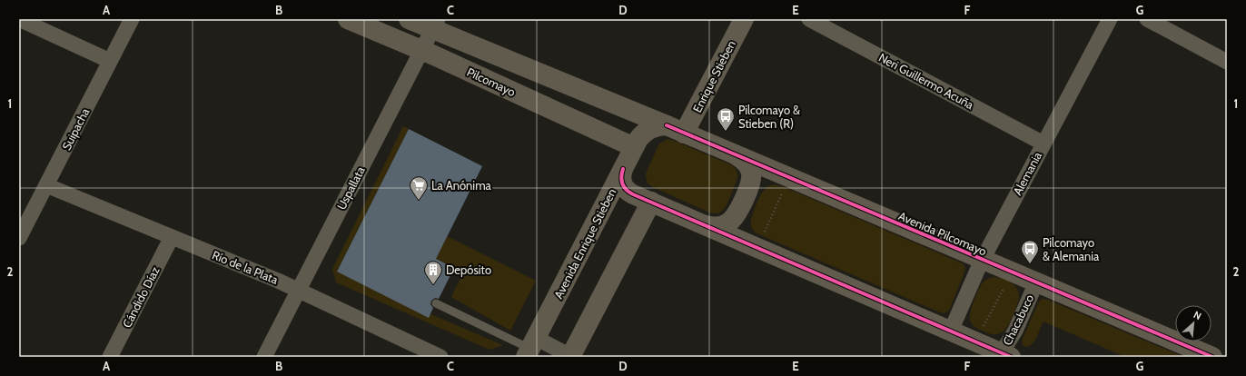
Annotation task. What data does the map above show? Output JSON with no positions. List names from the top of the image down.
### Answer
{
  "streets": {
    "main road": [
      "Enrique Stieben",
      "Pilcomayo",
      "Avenida Pilcomayo",
      "Avenida Enrique Stieben"
    ],
    "street": [
      "Neri Guillermo Acuña",
      "Suipacha",
      "Alemania",
      "Uspallata",
      "Río de la Plata",
      "Cándido Díaz",
      "Chacabuco"
    ]
  },
  "crossings": [
    ["Enrique Stieben", "Pilcomayo"],
    ["Enrique Stieben", "Avenida Pilcomayo"],
    ["Enrique Stieben", "Avenida Enrique Stieben"],
    ["Neri Guillermo Acuña", "Alemania"],
    ["Pilcomayo", "Uspallata"],
    ["Pilcomayo", "Avenida Pilcomayo"],
    ["Pilcomayo", "Avenida Enrique Stieben"],
    ["Suipacha", "Río de la Plata"],
    ["Alemania", "Avenida Pilcomayo"],
    ["Uspallata", "Río de la Plata"],
    ["Avenida Pilcomayo", "Avenida Enrique Stieben"],
    ["Avenida Pilcomayo", "Chacabuco"],
    ["Río de la Plata", "Cándido Díaz"]
  ],
  "places": {
    "bus stop": ["Pilcomayo & Stieben (R)", "Pilcomayo & Alemania"],
    "supermarket": ["La Anónima"],
    "building": ["Depósito"]
  },
  "north": "top right",
  "grid": {
    "columns": [
      "A",
      "B",
      "C",
      "D",
      "E",
      "F",
      "G"
    ],
    "rows": ["1", "2"]
  }
}
